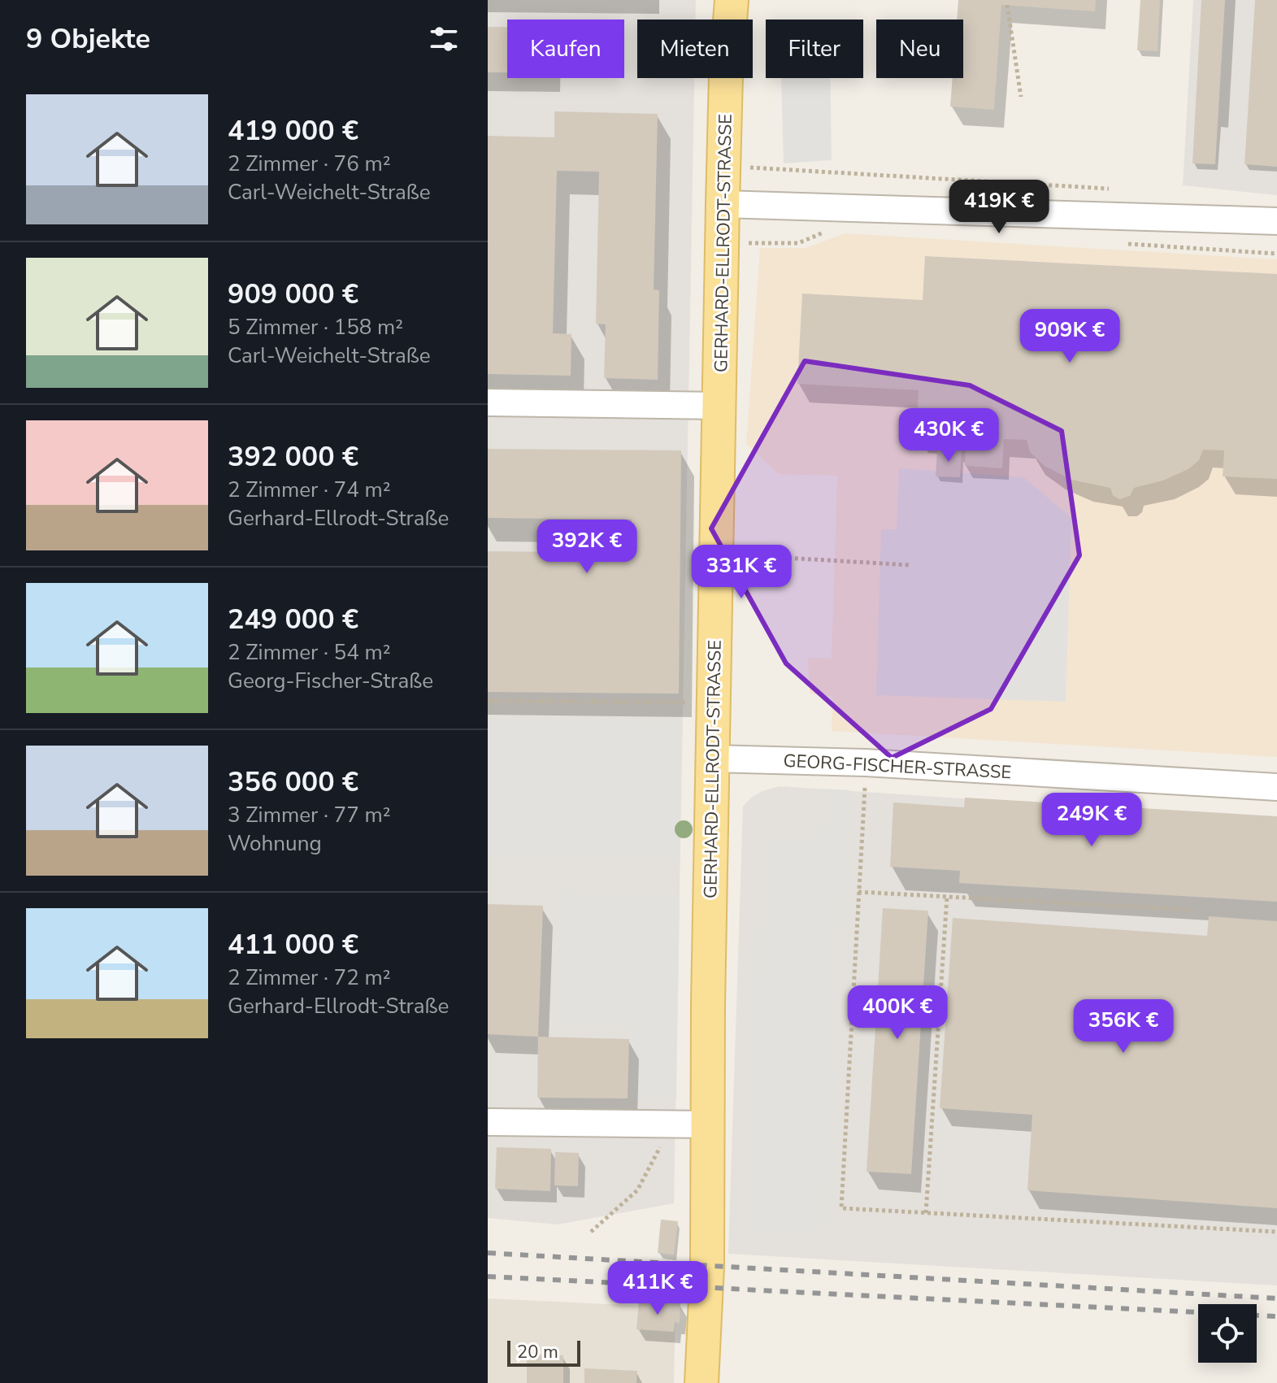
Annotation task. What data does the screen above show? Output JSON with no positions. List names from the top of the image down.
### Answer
{
  "streets": {
    "main road": ["GERHARD-ELLRODT-STRASSE"],
    "street": ["GEORG-FISCHER-STRASSE"]
  },
  "crossings": [
    ["GERHARD-ELLRODT-STRASSE", "GEORG-FISCHER-STRASSE"]
  ],
  "scale_bar": "20 m",
  "page": {
    "heading": "9 Objekte",
    "chip": [
      "Kaufen",
      "Mieten",
      "Filter",
      "Neu"
    ],
    "list": [
      {
        "name": "419 000 €",
        "note": "2 Zimmer · 76 m² · Carl-Weichelt-Straße"
      },
      {
        "name": "909 000 €",
        "note": "5 Zimmer · 158 m² · Carl-Weichelt-Straße"
      },
      {
        "name": "392 000 €",
        "note": "2 Zimmer · 74 m² · Gerhard-Ellrodt-Straße"
      },
      {
        "name": "249 000 €",
        "note": "2 Zimmer · 54 m² · Georg-Fischer-Straße"
      },
      {
        "name": "356 000 €",
        "note": "3 Zimmer · 77 m² · Wohnung"
      },
      {
        "name": "411 000 €",
        "note": "2 Zimmer · 72 m² · Gerhard-Ellrodt-Straße"
      }
    ],
    "price": [
      "419K €",
      "909K €",
      "430K €",
      "392K €",
      "331K €",
      "249K €",
      "400K €",
      "356K €",
      "411K €"
    ],
    "scale": "20 m"
  }
}
